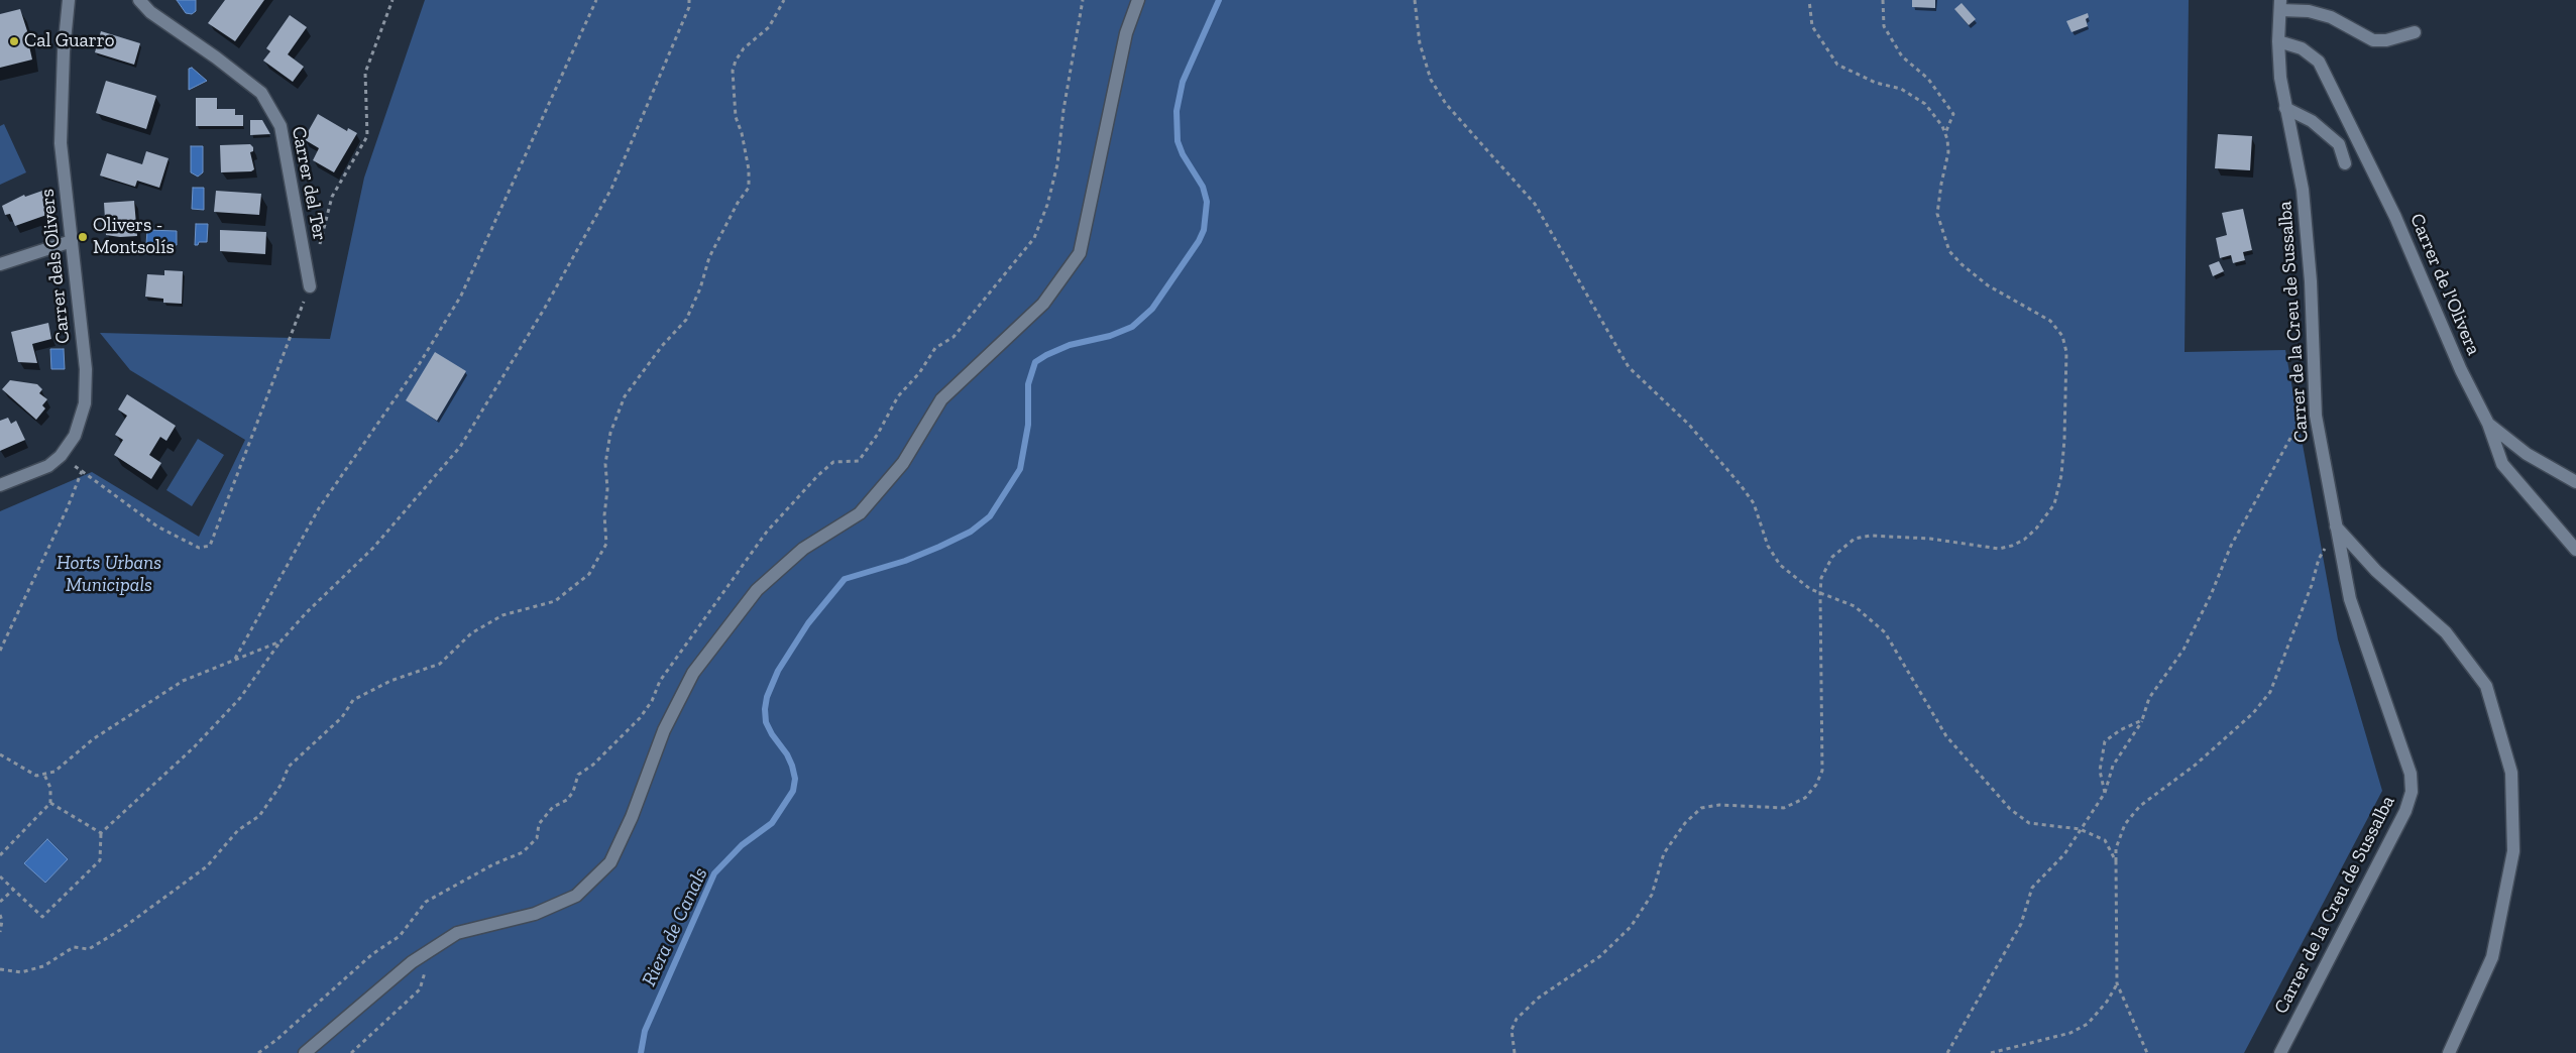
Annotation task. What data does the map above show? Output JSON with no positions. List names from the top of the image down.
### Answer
{
  "streets": {
    "street": [
      "Carrer del Ter",
      "Carrer dels Olivers",
      "Carrer de l'Olivera",
      "Carrer de la Creu de Sussalba"
    ]
  },
  "crossings": [
    ["Carrer de l'Olivera", "Carrer de la Creu de Sussalba"]
  ],
  "water": ["Riera de Canals"],
  "parks": ["Horts Urbans Municipals"],
  "places": ["Cal Guarro", "Olivers - Montsolís"]
}
